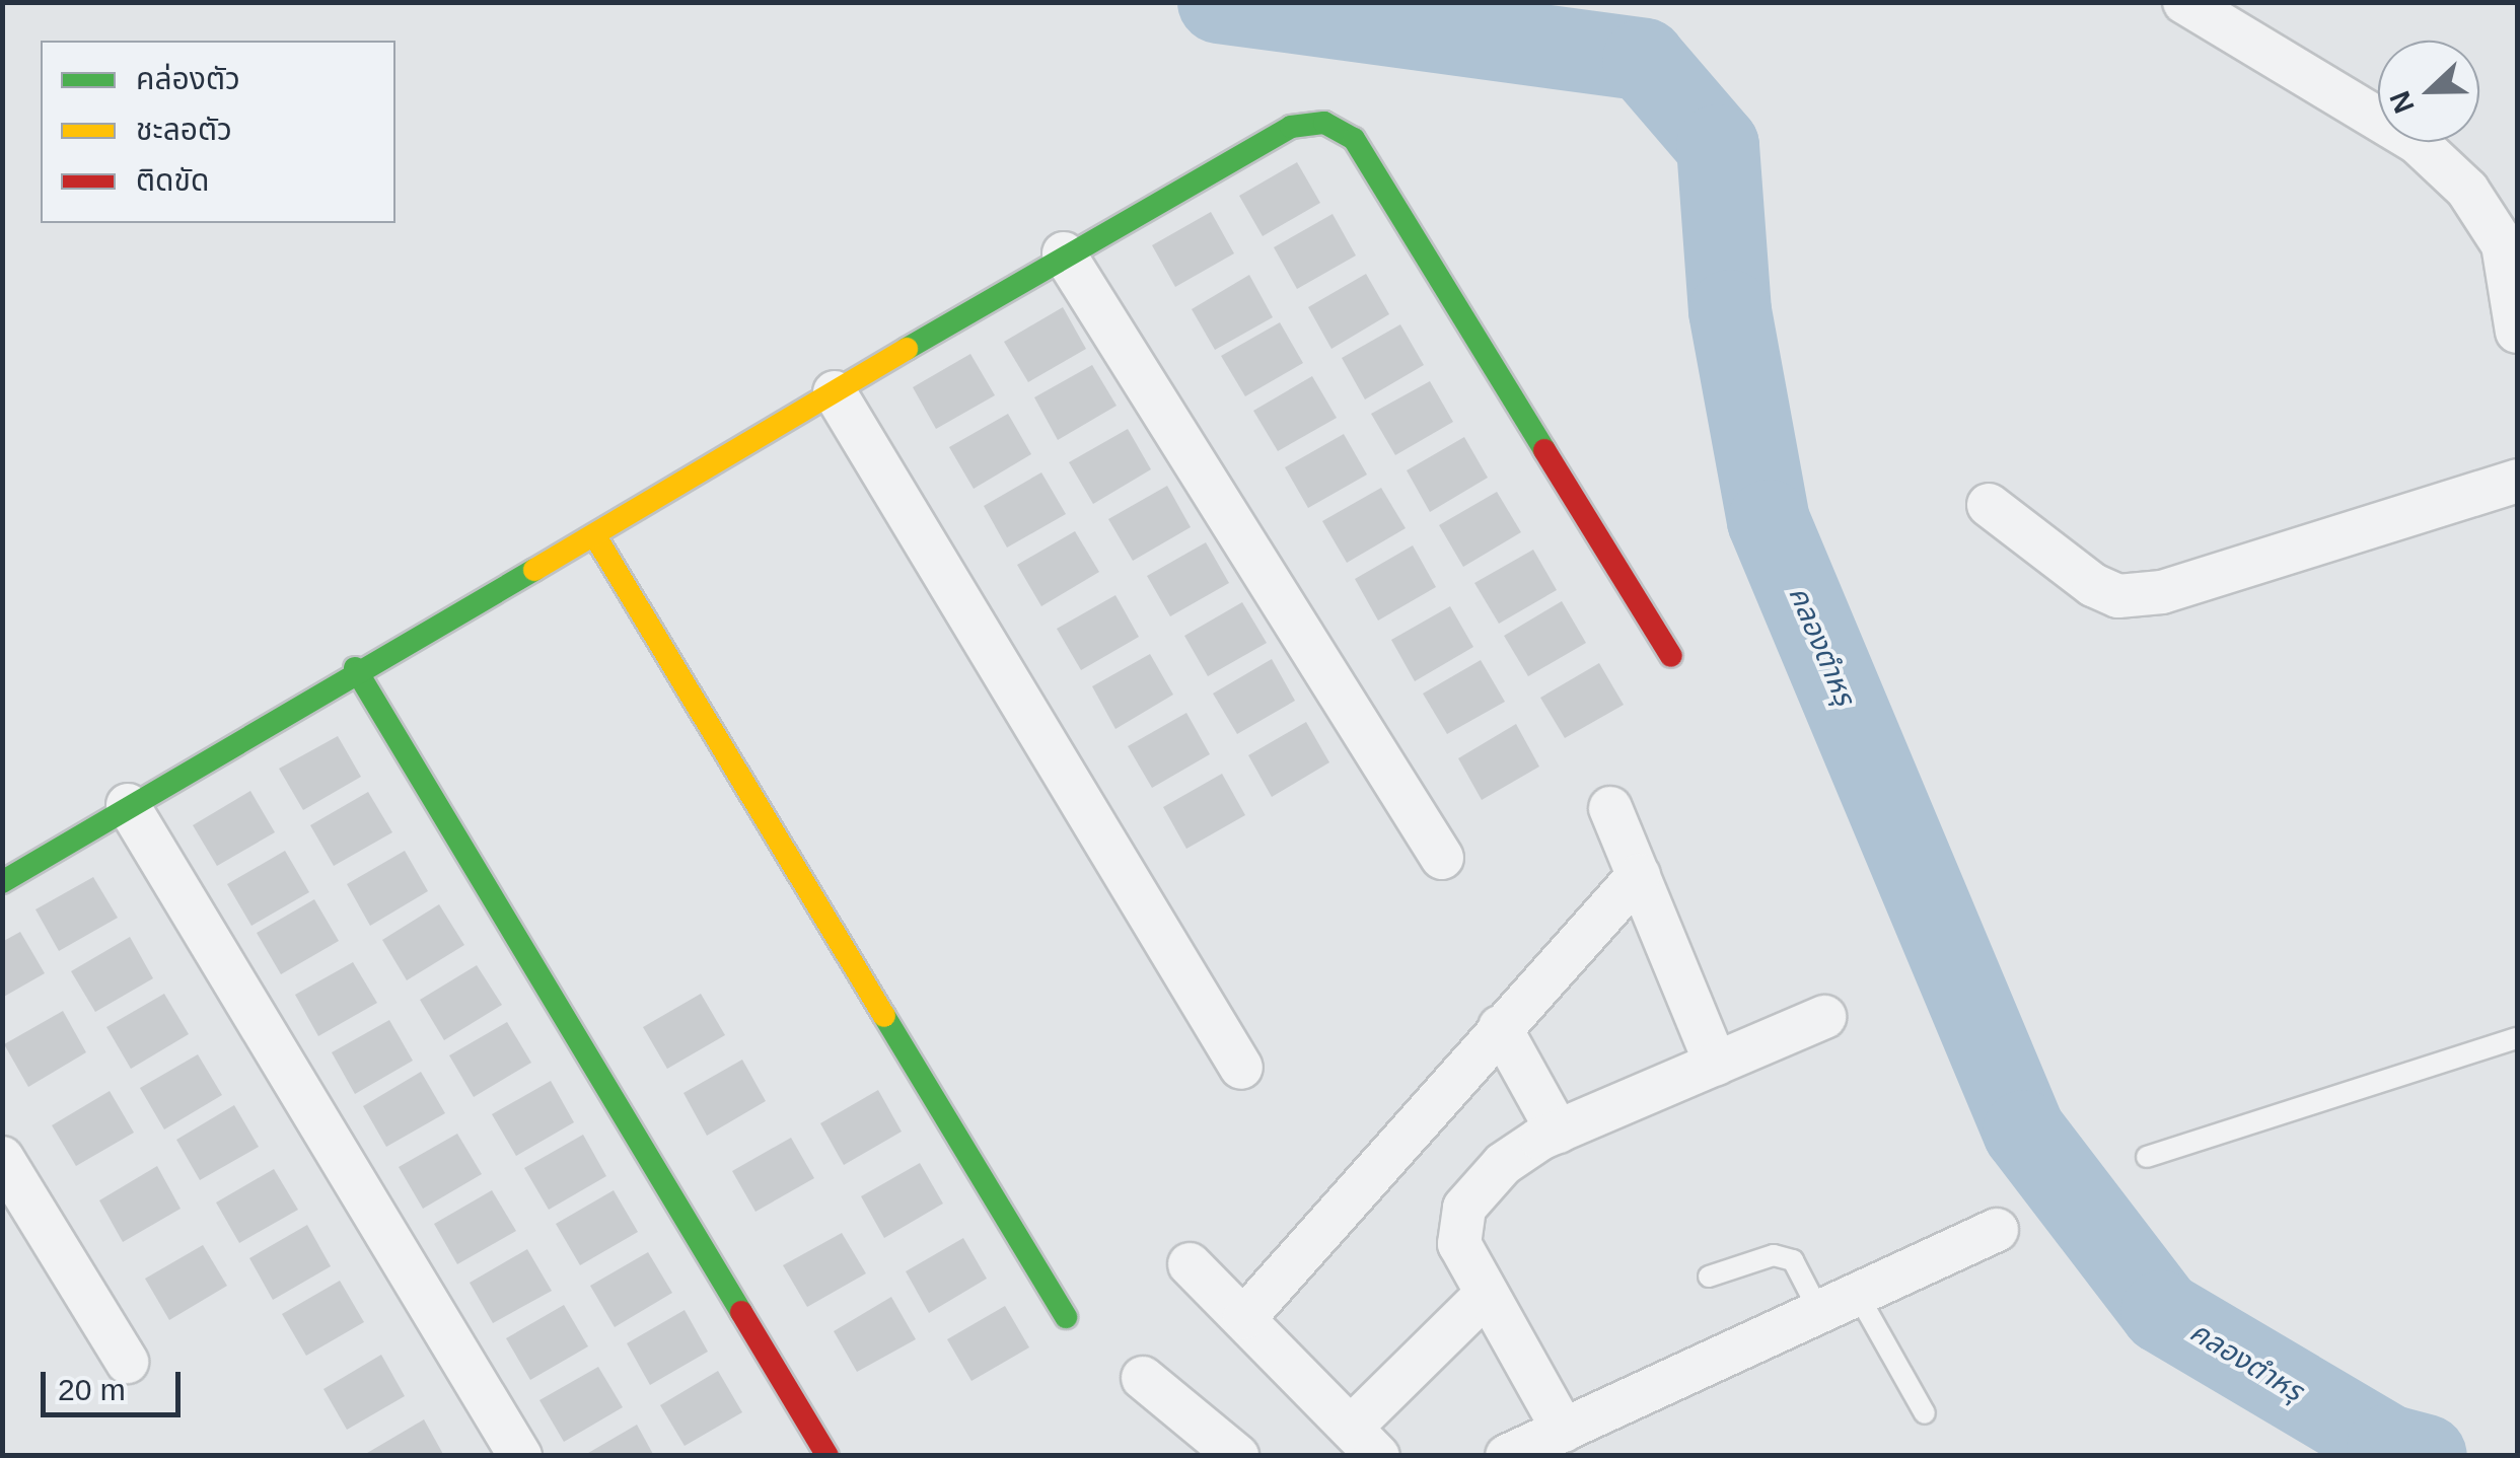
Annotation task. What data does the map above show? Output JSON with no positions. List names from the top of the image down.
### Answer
{
  "water": ["คลองตำหรุ"],
  "legend": ["คล่องตัว", "ชะลอตัว", "ติดขัด"],
  "scale_bar": "20 m",
  "north": "left"
}
